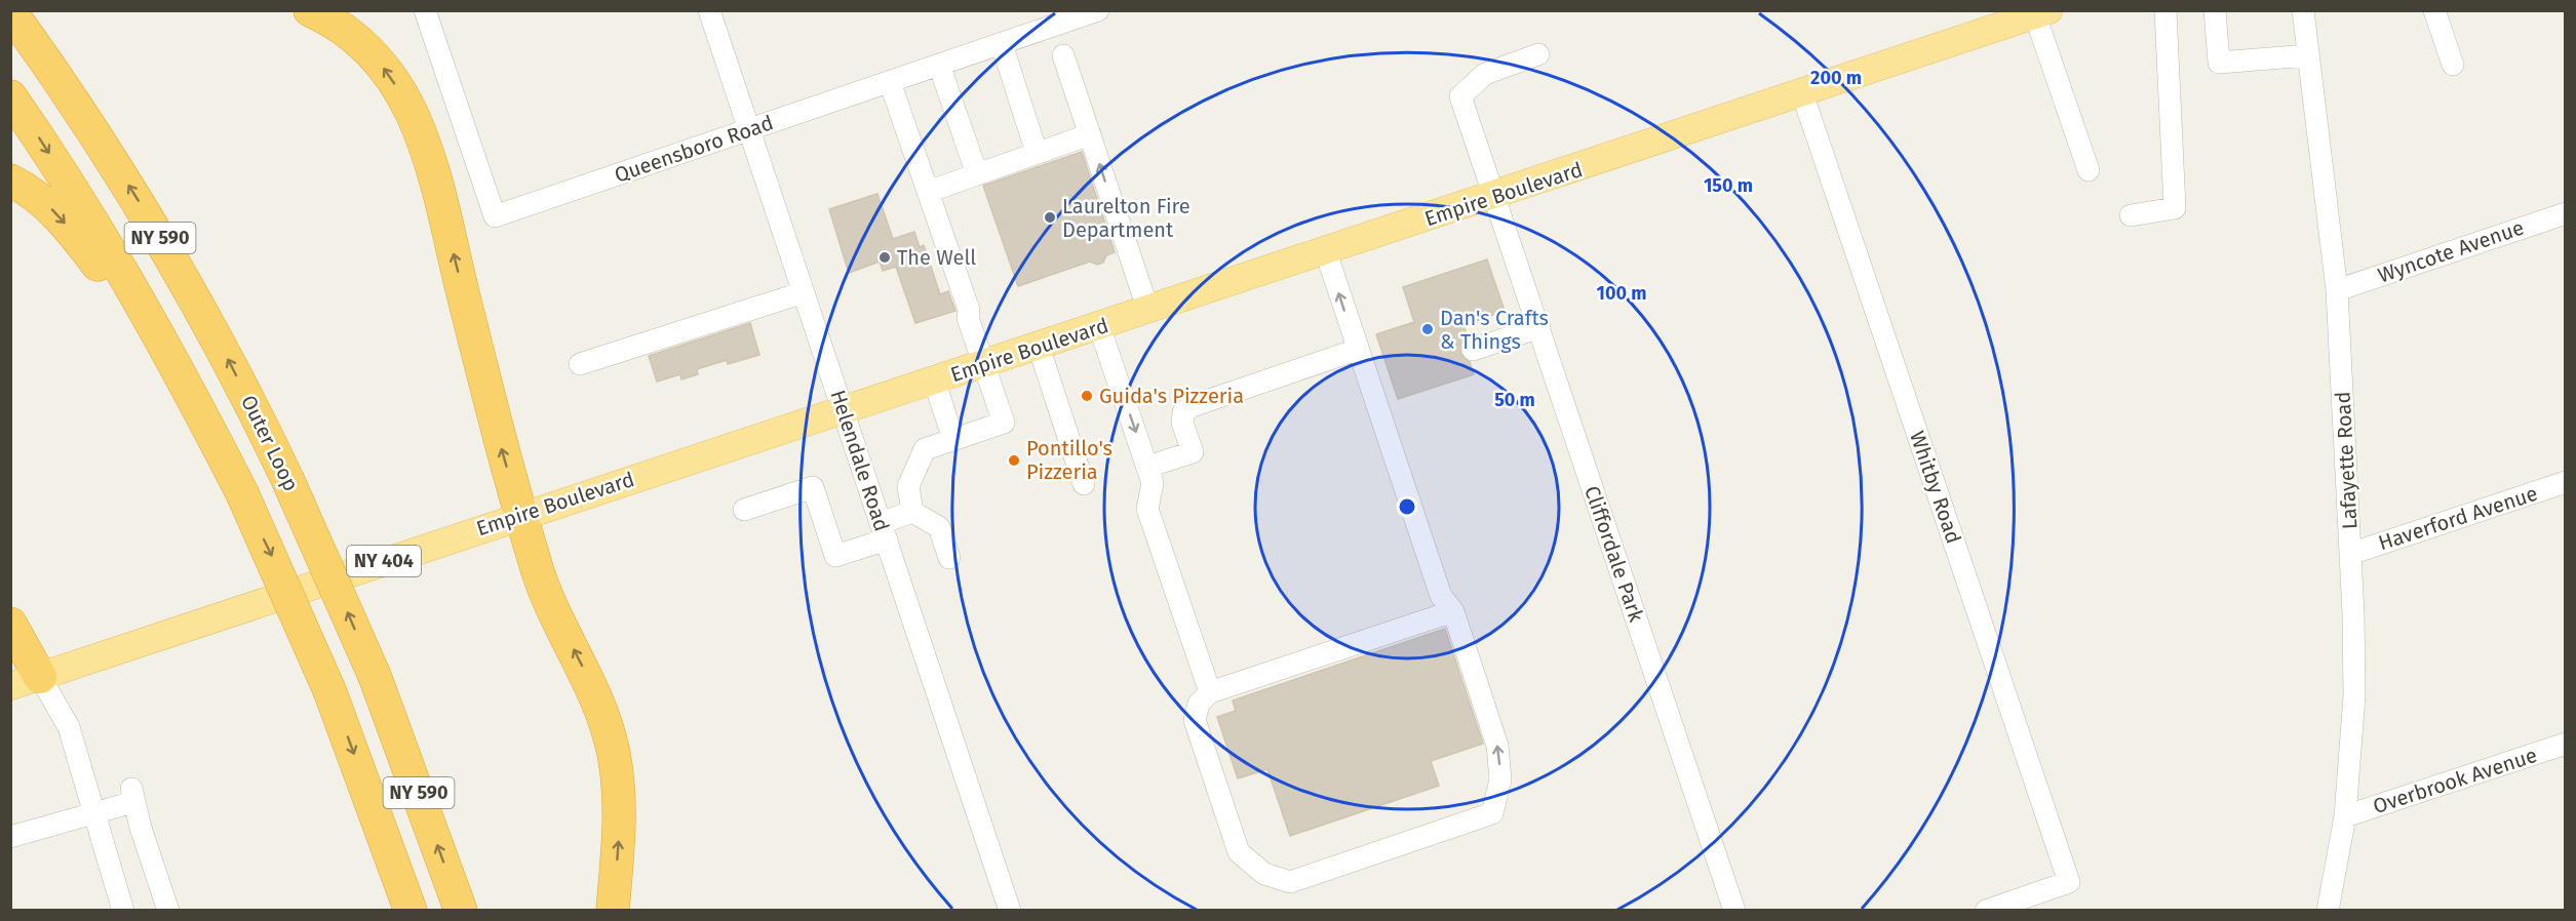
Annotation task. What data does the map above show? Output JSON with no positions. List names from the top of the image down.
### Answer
{
  "streets": {
    "highway": ["NY 590", "Outer Loop"],
    "main road": ["Empire Boulevard", "NY 404"],
    "street": [
      "Queensboro Road",
      "Wyncote Avenue",
      "Helendale Road",
      "Lafayette Road",
      "Whitby Road",
      "Haverford Avenue",
      "Cliffordale Park",
      "Overbrook Avenue"
    ]
  },
  "crossings": [
    ["Queensboro Road", "Helendale Road"],
    ["Empire Boulevard", "Helendale Road"],
    ["Empire Boulevard", "Whitby Road"],
    ["Empire Boulevard", "Cliffordale Park"],
    ["Wyncote Avenue", "Lafayette Road"],
    ["Lafayette Road", "Haverford Avenue"],
    ["Lafayette Road", "Overbrook Avenue"]
  ],
  "places": [
    "Laurelton Fire Department",
    "The Well",
    "Dan's Crafts & Things",
    "Guida's Pizzeria",
    "Pontillo's Pizzeria"
  ],
  "rings": [
    "200 m",
    "150 m",
    "100 m",
    "50 m"
  ]
}
